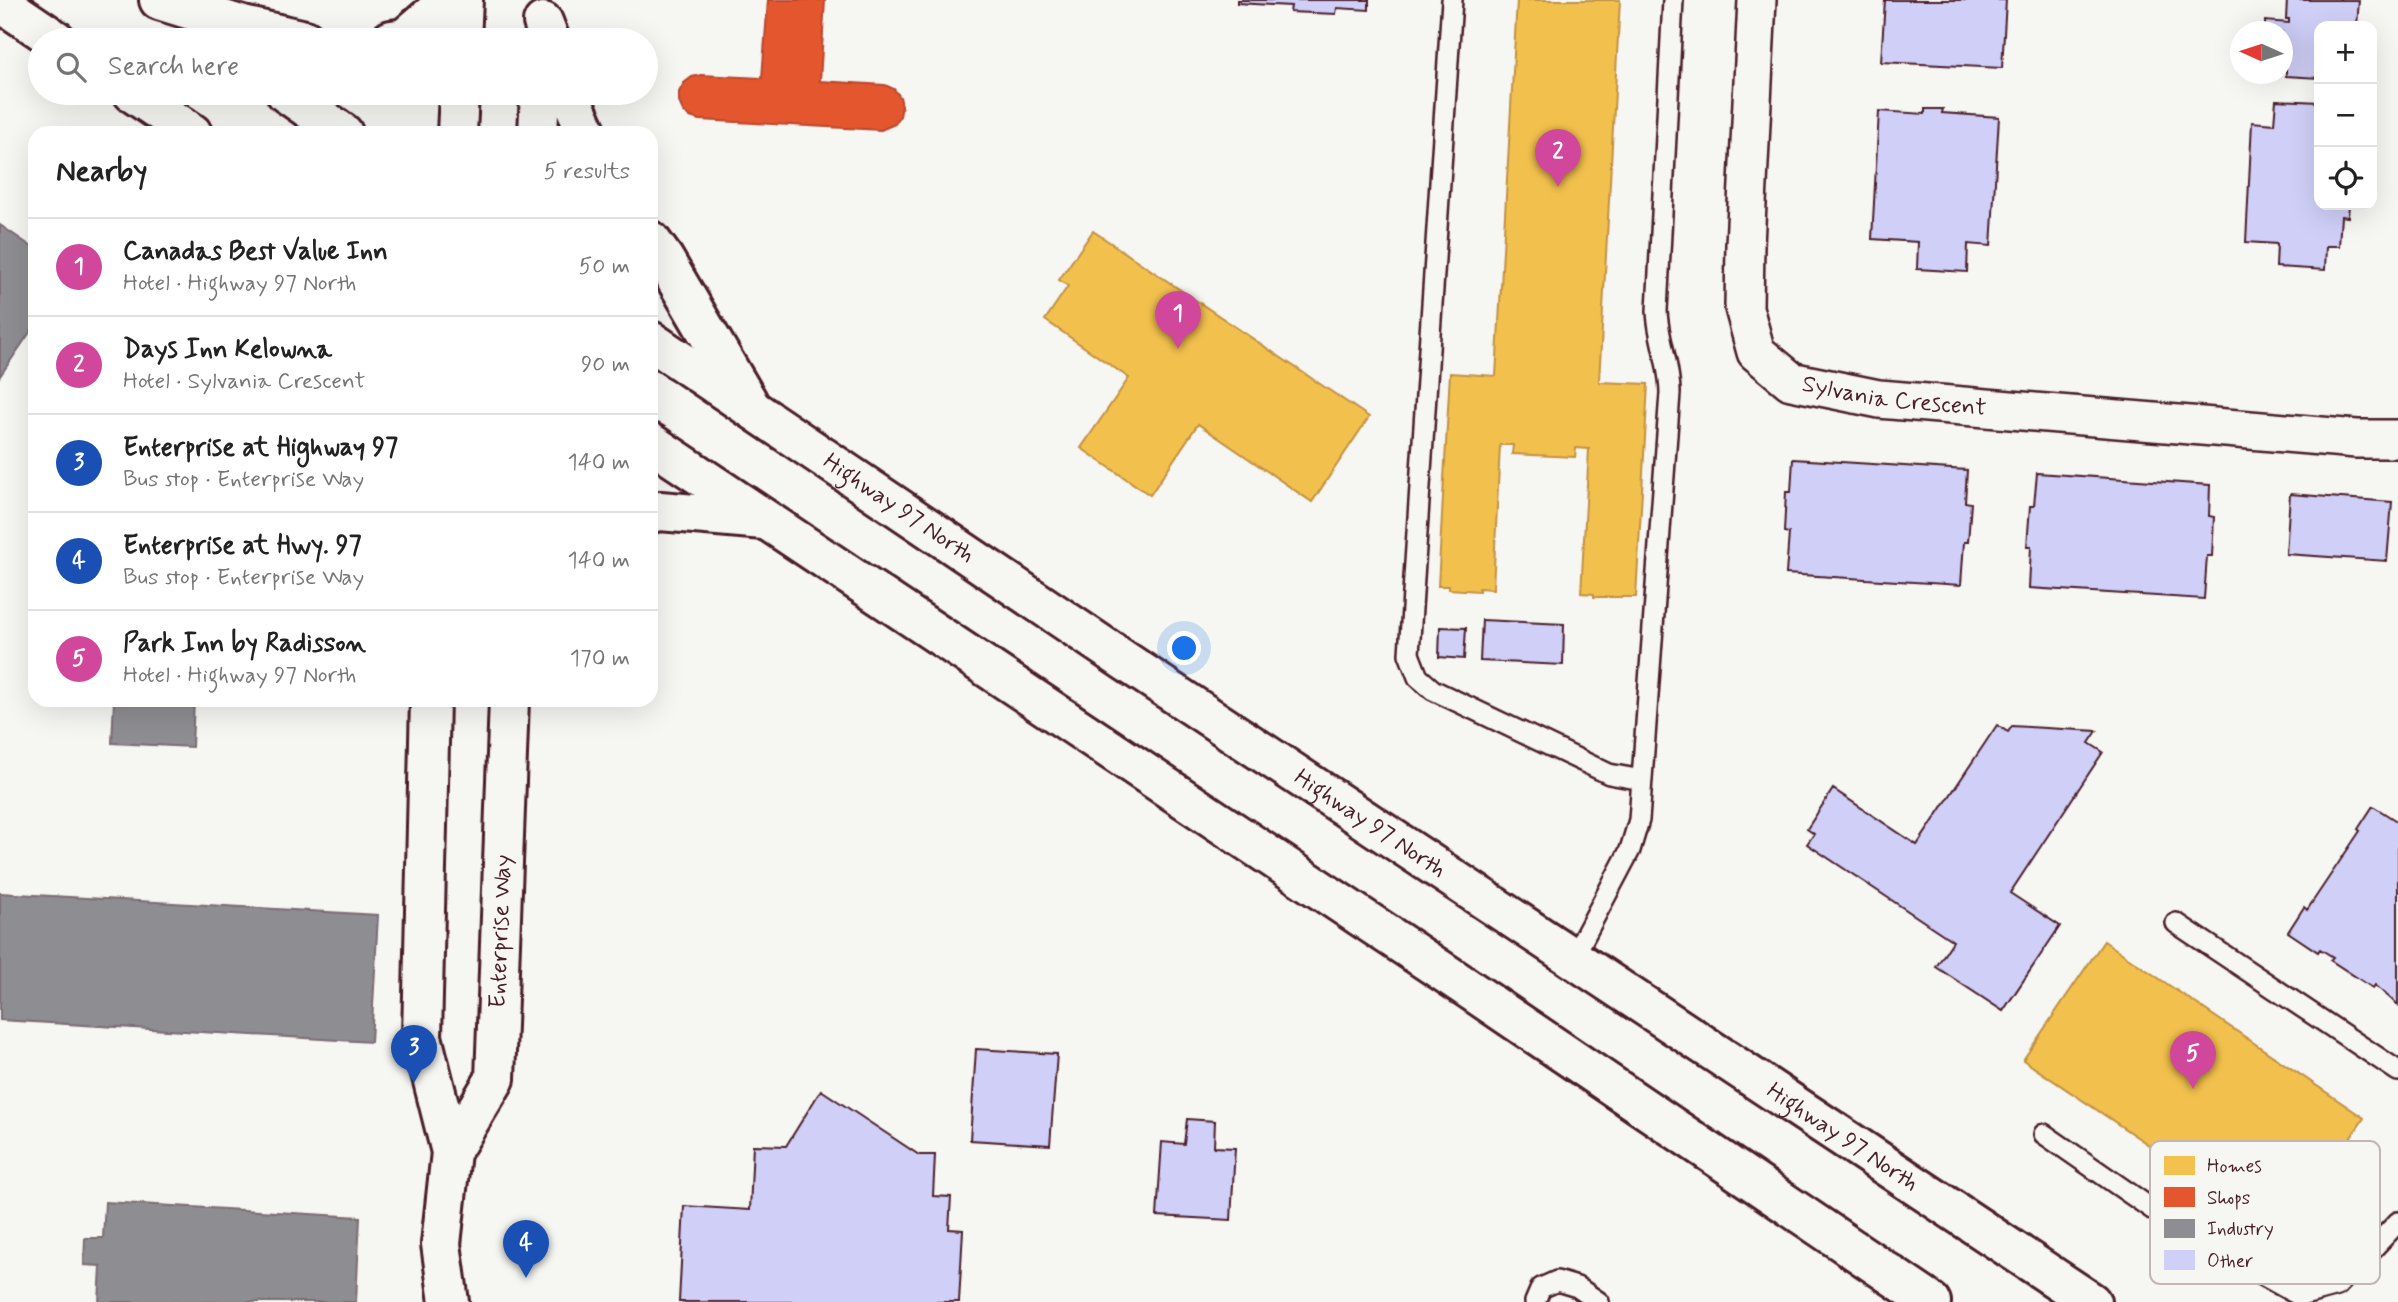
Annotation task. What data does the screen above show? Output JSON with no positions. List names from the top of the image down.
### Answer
{
  "streets": {
    "main road": ["Highway 97 North", "Enterprise Way"],
    "street": ["Sylvania Crescent"]
  },
  "legend": [
    "Homes",
    "Shops",
    "Industry",
    "Other"
  ],
  "north": "left",
  "page": {
    "map_buttons": ["+", "−"],
    "search": "Search here",
    "heading": ["Nearby", "5 results"],
    "pins": [
      "2",
      "1",
      "3",
      "5",
      "4"
    ],
    "list": [
      {
        "mark": "1",
        "name": "Canadas Best Value Inn",
        "note": "Hotel · Highway 97 North",
        "value": "50 m"
      },
      {
        "mark": "2",
        "name": "Days Inn Kelowna",
        "note": "Hotel · Sylvania Crescent",
        "value": "90 m"
      },
      {
        "mark": "3",
        "name": "Enterprise at Highway 97",
        "note": "Bus stop · Enterprise Way",
        "value": "140 m"
      },
      {
        "mark": "4",
        "name": "Enterprise at Hwy. 97",
        "note": "Bus stop · Enterprise Way",
        "value": "140 m"
      },
      {
        "mark": "5",
        "name": "Park Inn by Radisson",
        "note": "Hotel · Highway 97 North",
        "value": "170 m"
      }
    ]
  }
}
